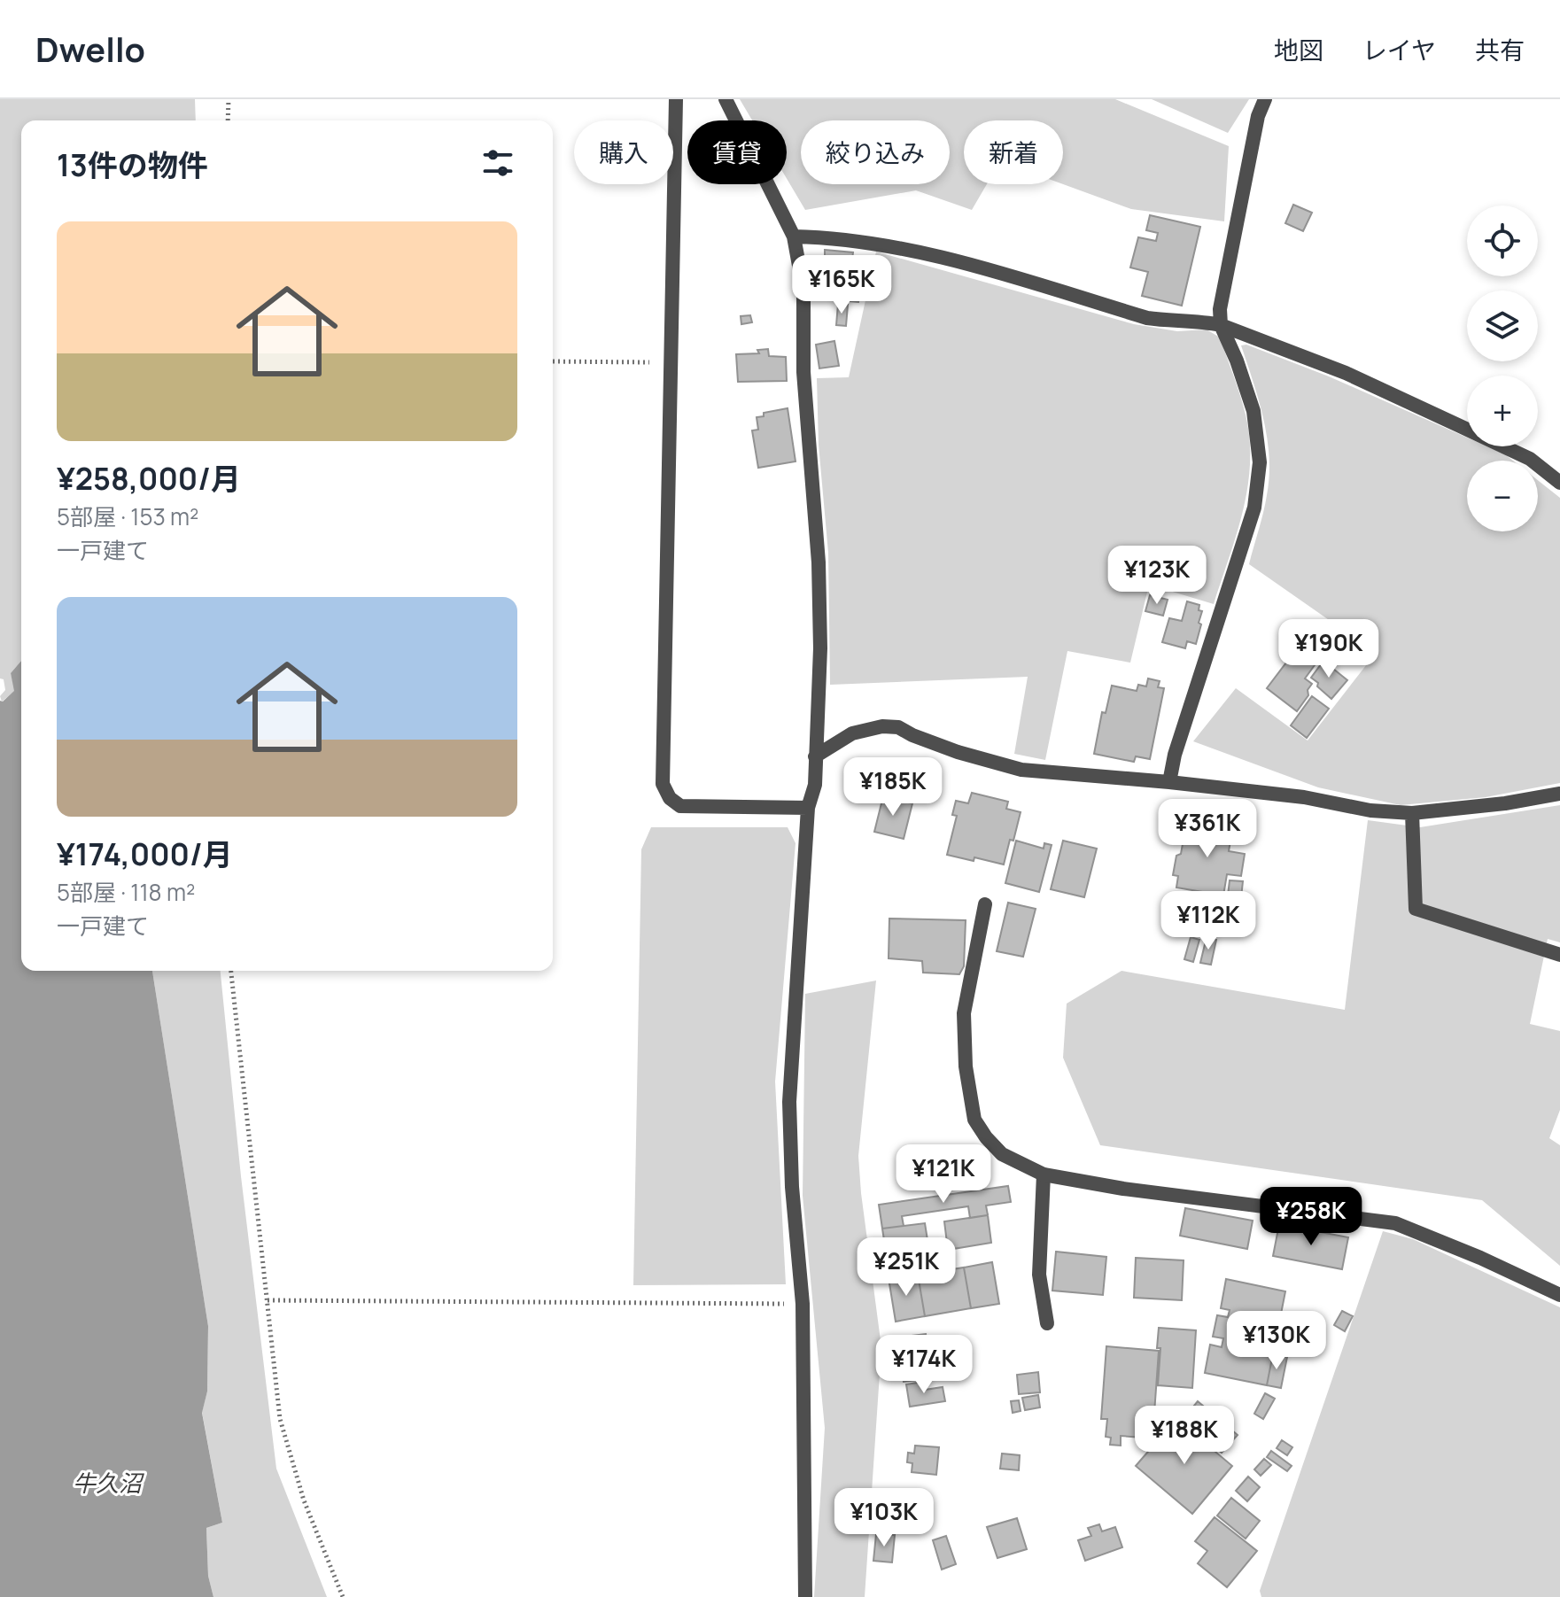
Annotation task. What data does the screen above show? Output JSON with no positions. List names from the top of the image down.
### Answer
{
  "water": ["牛久沼"],
  "page": {
    "header": "Dwello",
    "nav": ["地図", "レイヤ", "共有"],
    "chip": [
      "購入",
      "賃貸",
      "絞り込み",
      "新着"
    ],
    "heading": "13件の物件",
    "map_buttons": ["+", "−"],
    "list": [
      {
        "name": "¥258,000/月",
        "note": "5部屋 · 153 m² · 一戸建て"
      },
      {
        "name": "¥174,000/月",
        "note": "5部屋 · 118 m² · 一戸建て"
      }
    ],
    "price": [
      "¥165K",
      "¥123K",
      "¥190K",
      "¥185K",
      "¥361K",
      "¥112K",
      "¥121K",
      "¥258K",
      "¥251K",
      "¥130K",
      "¥174K",
      "¥188K",
      "¥103K"
    ]
  }
}
